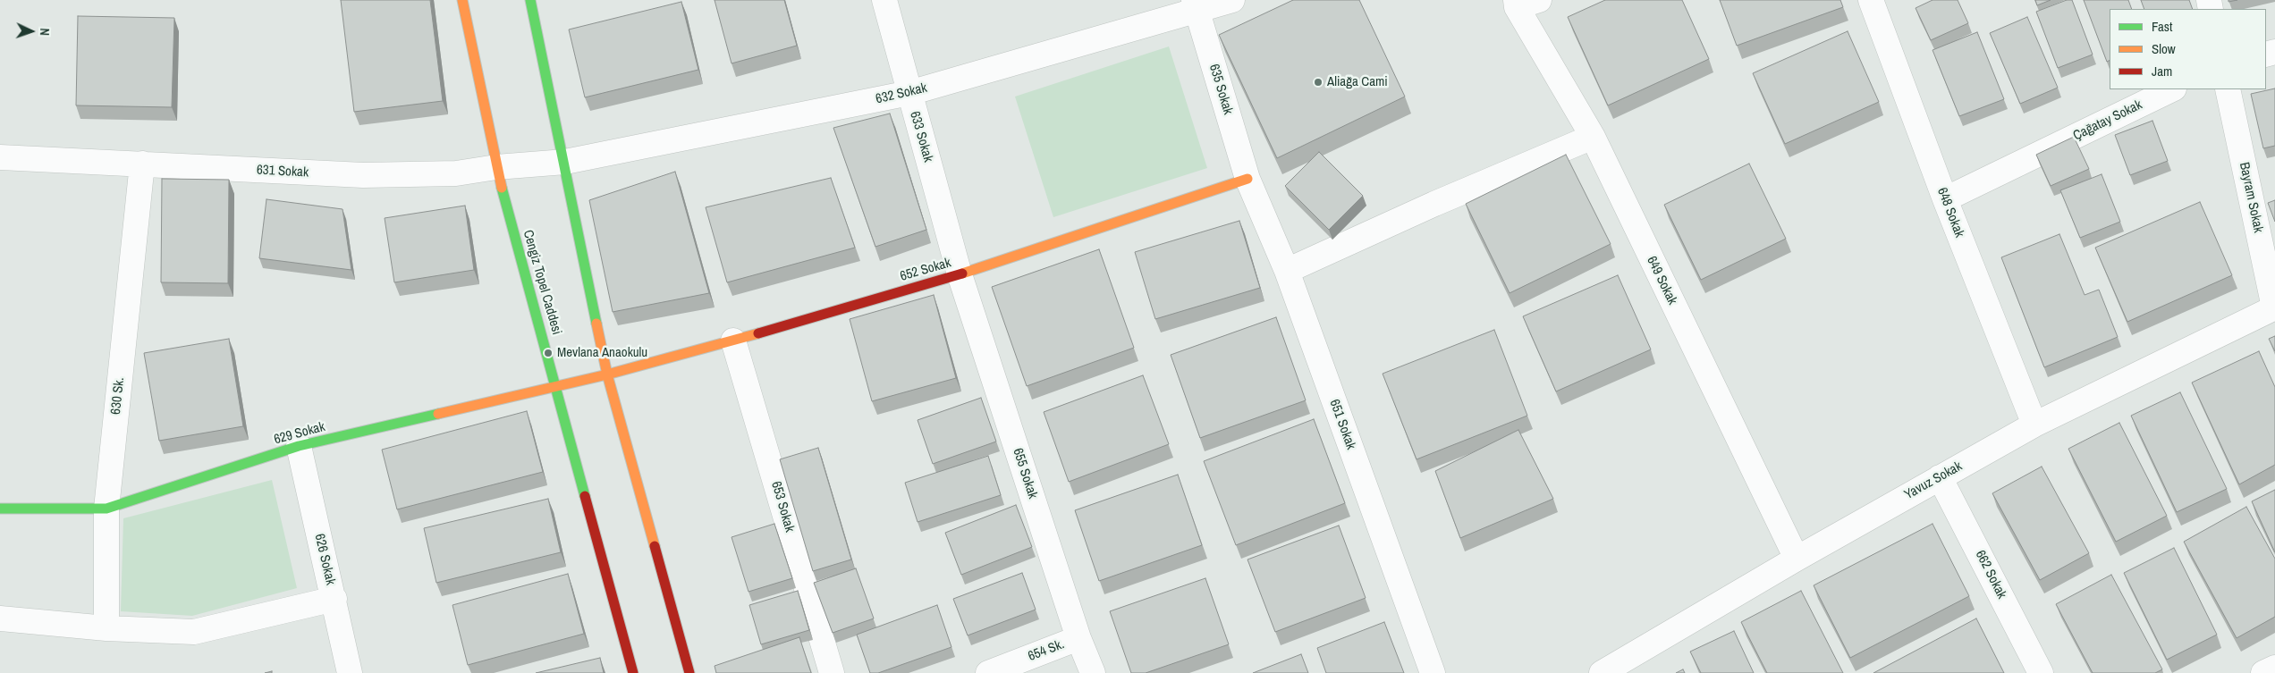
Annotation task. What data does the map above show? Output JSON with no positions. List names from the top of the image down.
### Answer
{
  "streets": {
    "street": [
      "635 Sokak",
      "632 Sokak",
      "Çağatay Sokak",
      "633 Sokak",
      "631 Sokak",
      "Bayram Sokak",
      "648 Sokak",
      "652 Sokak",
      "649 Sokak",
      "Cengiz Topel Caddesi",
      "630 Sk.",
      "651 Sokak",
      "629 Sokak",
      "655 Sokak",
      "Yavuz Sokak",
      "653 Sokak",
      "626 Sokak",
      "662 Sokak",
      "654 Sk."
    ]
  },
  "crossings": [
    ["635 Sokak", "632 Sokak"],
    ["635 Sokak", "652 Sokak"],
    ["635 Sokak", "651 Sokak"],
    ["632 Sokak", "633 Sokak"],
    ["632 Sokak", "631 Sokak"],
    ["Çağatay Sokak", "648 Sokak"],
    ["633 Sokak", "652 Sokak"],
    ["633 Sokak", "655 Sokak"],
    ["631 Sokak", "Cengiz Topel Caddesi"],
    ["631 Sokak", "630 Sk."],
    ["Bayram Sokak", "Yavuz Sokak"],
    ["648 Sokak", "Yavuz Sokak"],
    ["652 Sokak", "651 Sokak"],
    ["652 Sokak", "629 Sokak"],
    ["652 Sokak", "655 Sokak"],
    ["652 Sokak", "653 Sokak"],
    ["649 Sokak", "Yavuz Sokak"],
    ["Cengiz Topel Caddesi", "629 Sokak"],
    ["630 Sk.", "629 Sokak"],
    ["629 Sokak", "626 Sokak"],
    ["655 Sokak", "654 Sk."],
    ["Yavuz Sokak", "662 Sokak"]
  ],
  "places": ["Aliağa Cami", "Mevlana Anaokulu"],
  "legend": ["Fast", "Slow", "Jam"],
  "north": "right"
}
